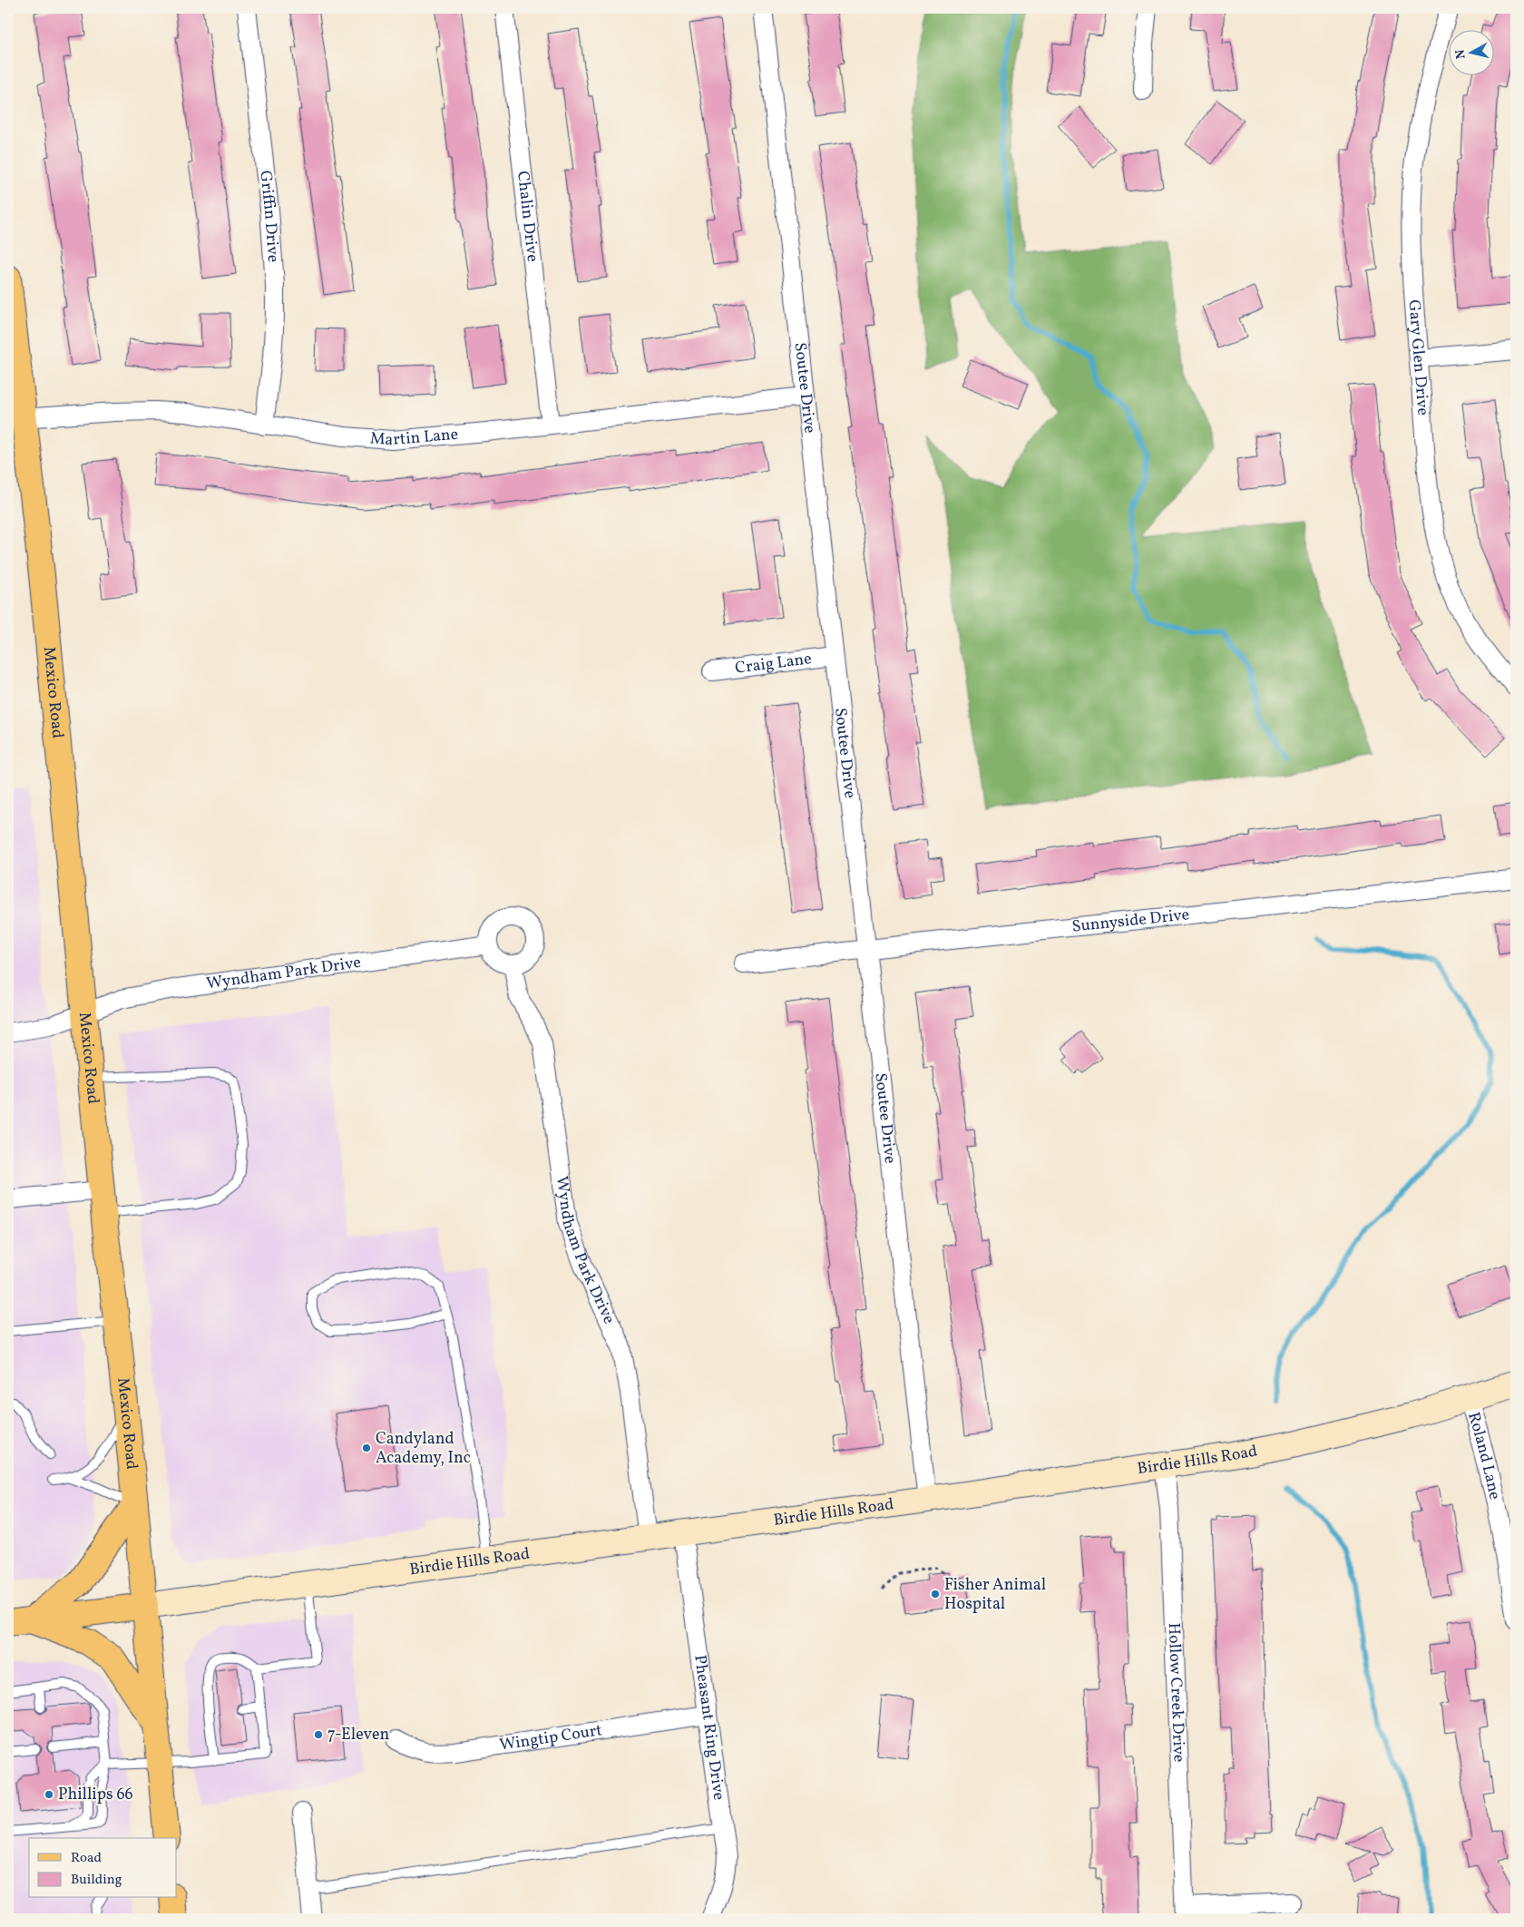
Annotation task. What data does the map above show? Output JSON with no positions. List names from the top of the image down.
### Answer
{
  "streets": {
    "main road": ["Mexico Road", "Birdie Hills Road"],
    "street": [
      "Chalin Drive",
      "Griffin Drive",
      "Gary Glen Drive",
      "Soutee Drive",
      "Martin Lane",
      "Craig Lane",
      "Sunnyside Drive",
      "Wyndham Park Drive",
      "Roland Lane",
      "Hollow Creek Drive",
      "Pheasant Ring Drive",
      "Wingtip Court"
    ]
  },
  "crossings": [
    ["Chalin Drive", "Martin Lane"],
    ["Griffin Drive", "Martin Lane"],
    ["Soutee Drive", "Martin Lane"],
    ["Soutee Drive", "Craig Lane"],
    ["Soutee Drive", "Sunnyside Drive"],
    ["Soutee Drive", "Birdie Hills Road"],
    ["Martin Lane", "Mexico Road"],
    ["Mexico Road", "Wyndham Park Drive"],
    ["Mexico Road", "Birdie Hills Road"],
    ["Wyndham Park Drive", "Birdie Hills Road"],
    ["Roland Lane", "Birdie Hills Road"],
    ["Birdie Hills Road", "Hollow Creek Drive"],
    ["Birdie Hills Road", "Pheasant Ring Drive"],
    ["Pheasant Ring Drive", "Wingtip Court"]
  ],
  "places": [
    "Candyland Academy, Inc",
    "Fisher Animal Hospital",
    "7-Eleven",
    "Phillips 66"
  ],
  "legend": ["Road", "Building"],
  "north": "left"
}
